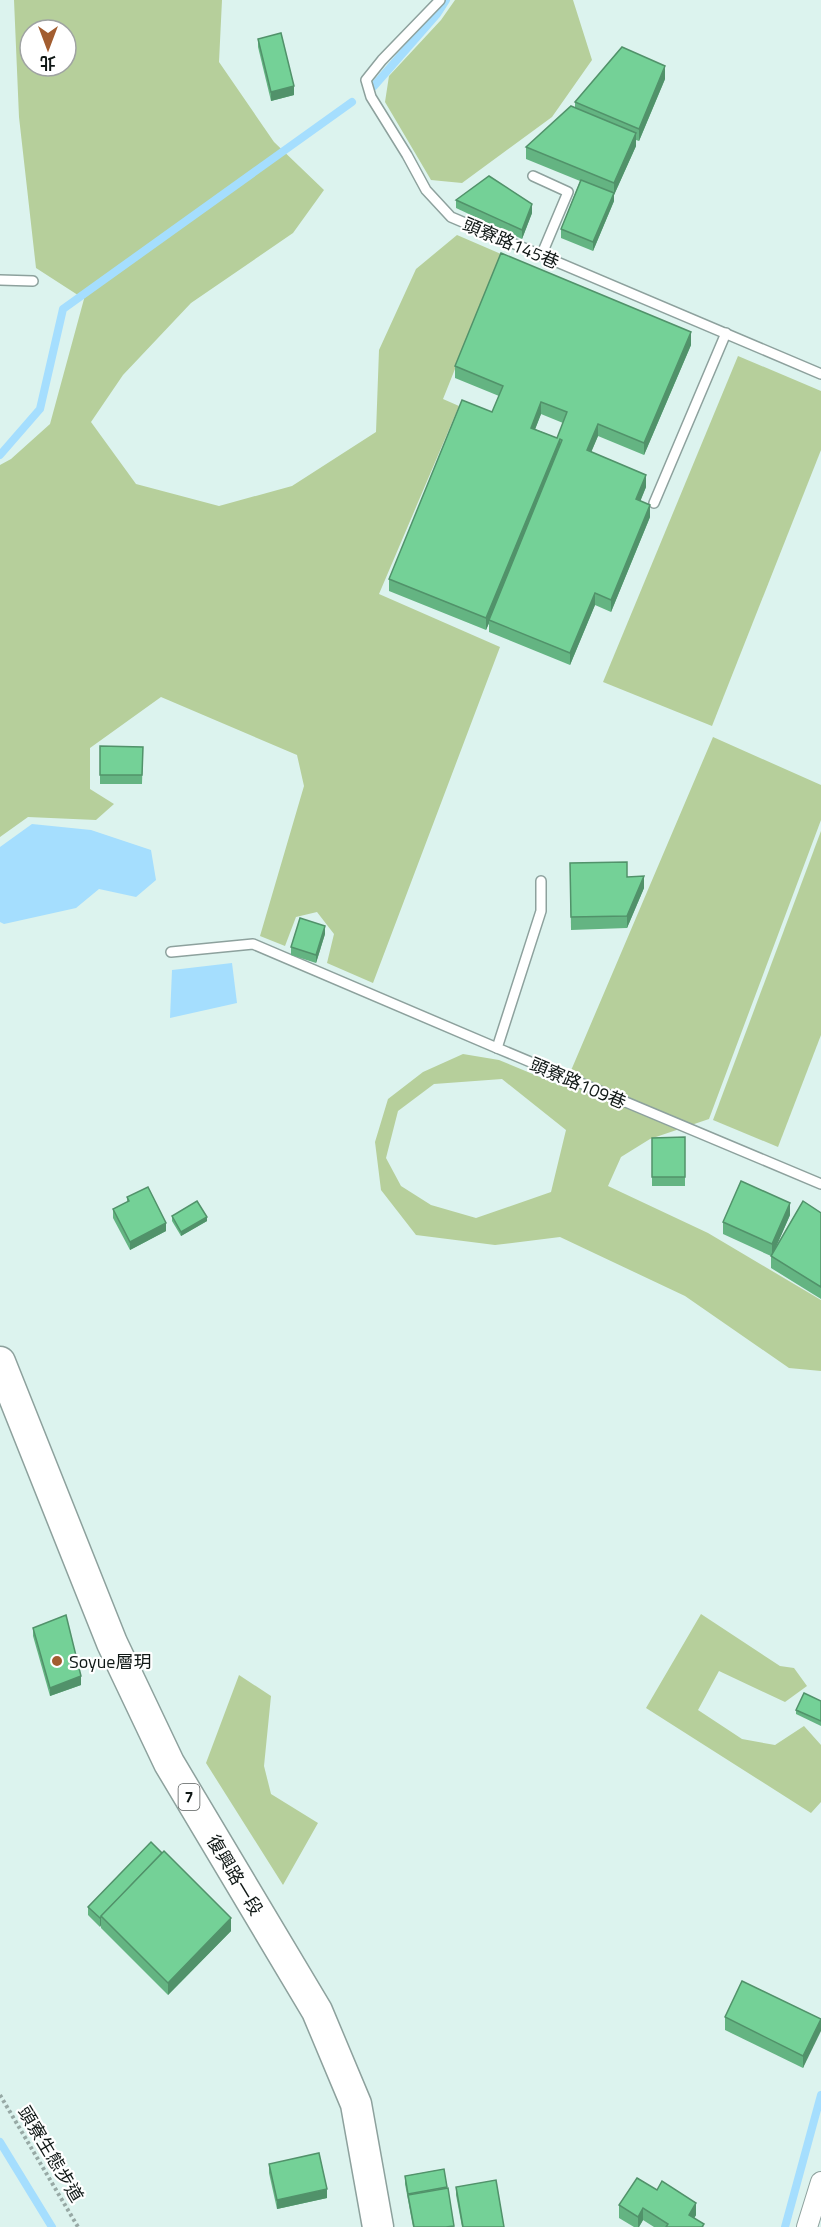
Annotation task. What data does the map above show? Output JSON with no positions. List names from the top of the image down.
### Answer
{
  "streets": {
    "main road": ["7", "復興路一段"],
    "lane": ["頭寮路145巷", "頭寮路109巷"],
    "path": ["頭寮生態步道"]
  },
  "places": ["Soyue層玥"],
  "north": "bottom"
}
